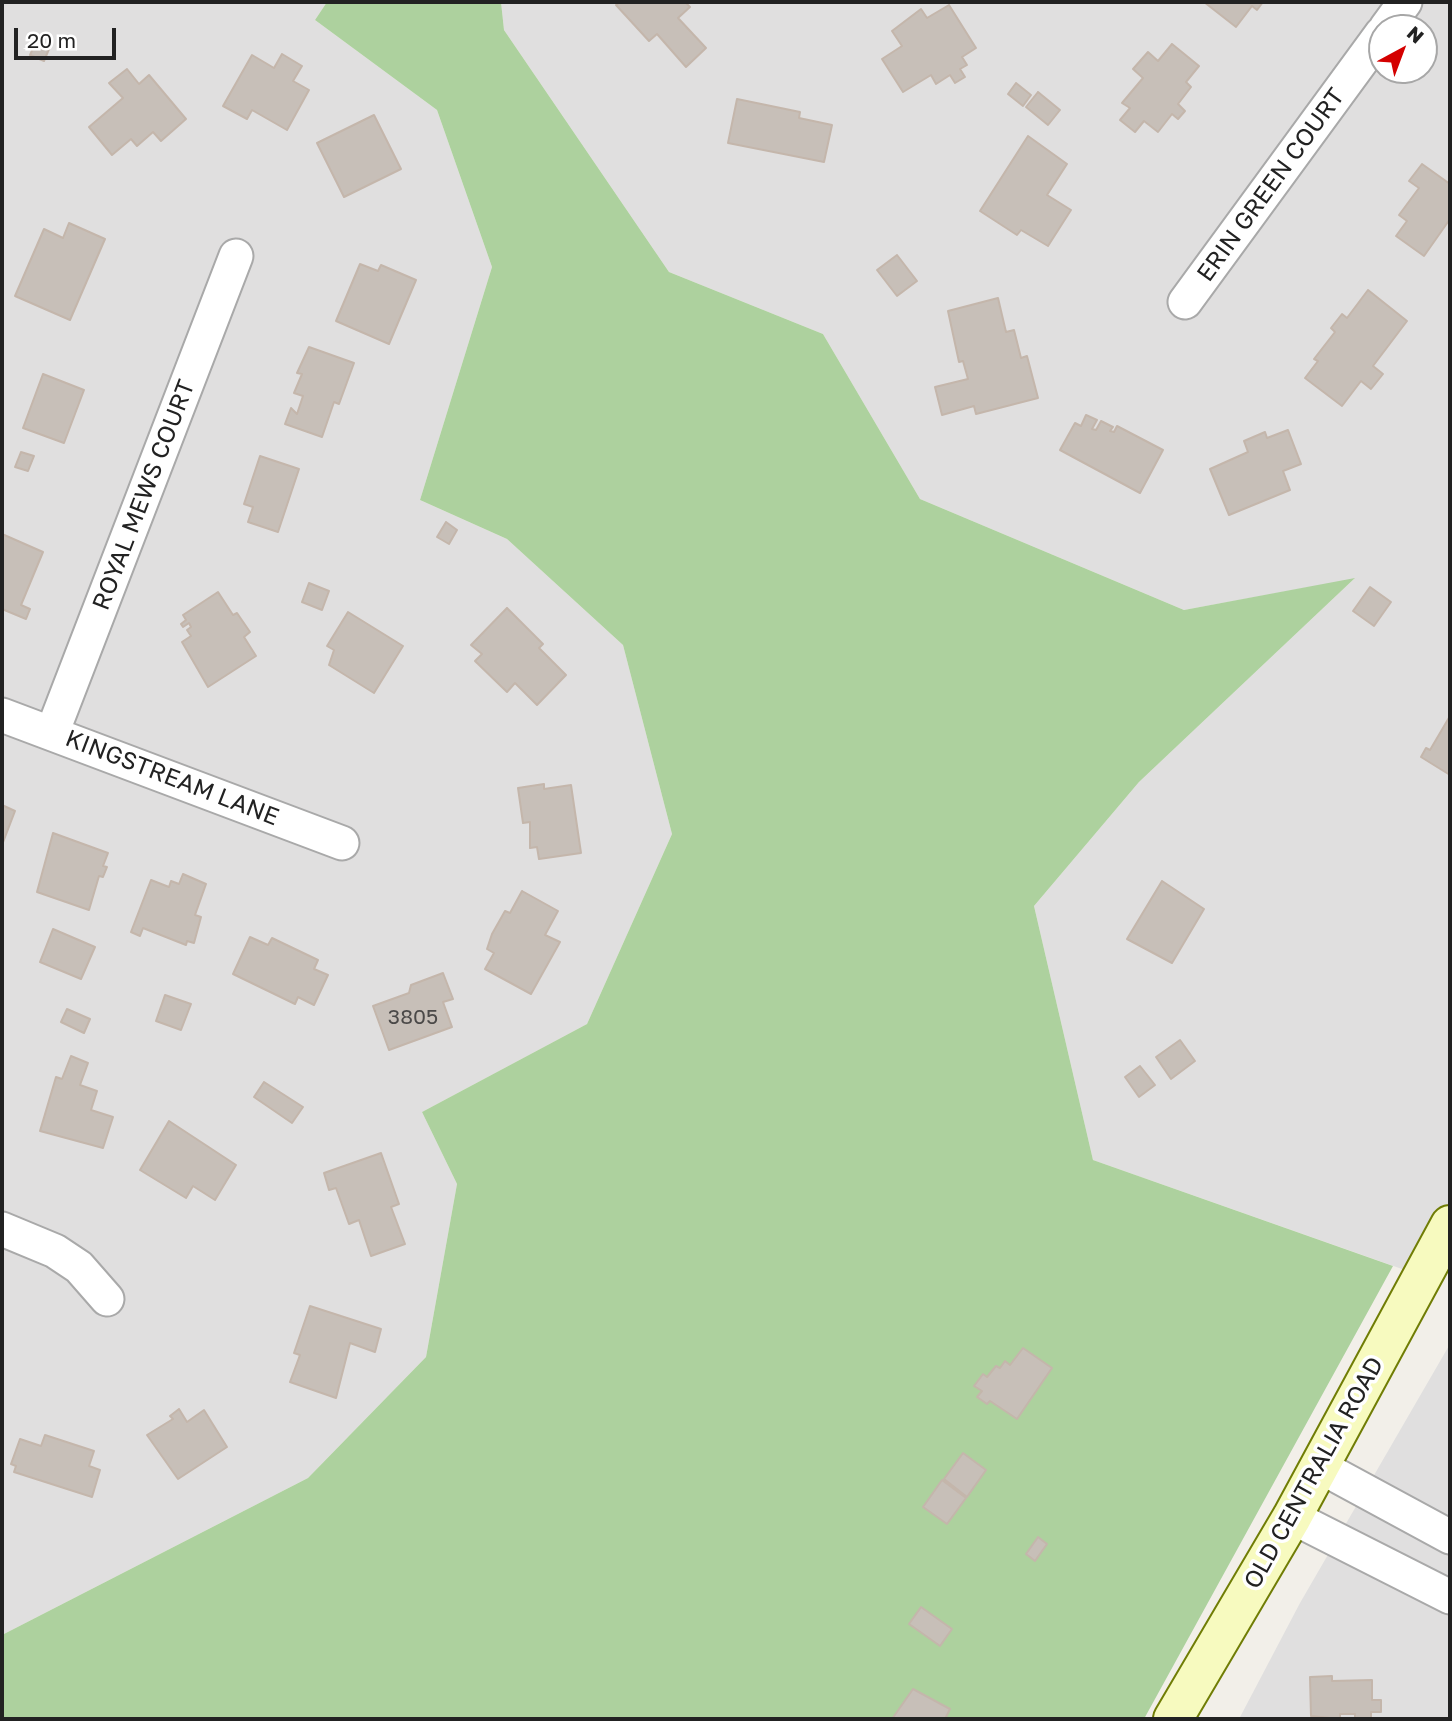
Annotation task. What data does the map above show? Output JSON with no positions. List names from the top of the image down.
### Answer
{
  "streets": {
    "street": [
      "ERIN GREEN COURT",
      "ROYAL MEWS COURT",
      "KINGSTREAM LANE",
      "OLD CENTRALIA ROAD"
    ]
  },
  "crossings": [
    ["ROYAL MEWS COURT", "KINGSTREAM LANE"]
  ],
  "house_numbers": ["3805"],
  "scale_bar": "20 m",
  "north": "top right"
}
